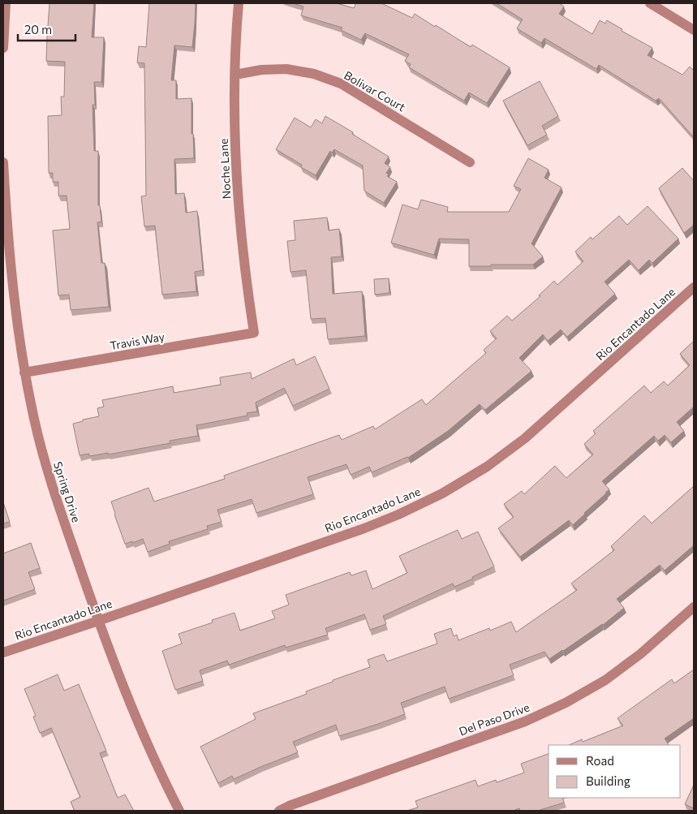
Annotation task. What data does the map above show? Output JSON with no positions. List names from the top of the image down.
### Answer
{
  "streets": {
    "street": [
      "Bolivar Court",
      "Noche Lane",
      "Rio Encantado Lane",
      "Travis Way",
      "Spring Drive",
      "Del Paso Drive"
    ]
  },
  "crossings": [
    ["Bolivar Court", "Noche Lane"],
    ["Noche Lane", "Travis Way"],
    ["Rio Encantado Lane", "Spring Drive"],
    ["Travis Way", "Spring Drive"]
  ],
  "legend": ["Road", "Building"],
  "scale_bar": "20 m"
}
